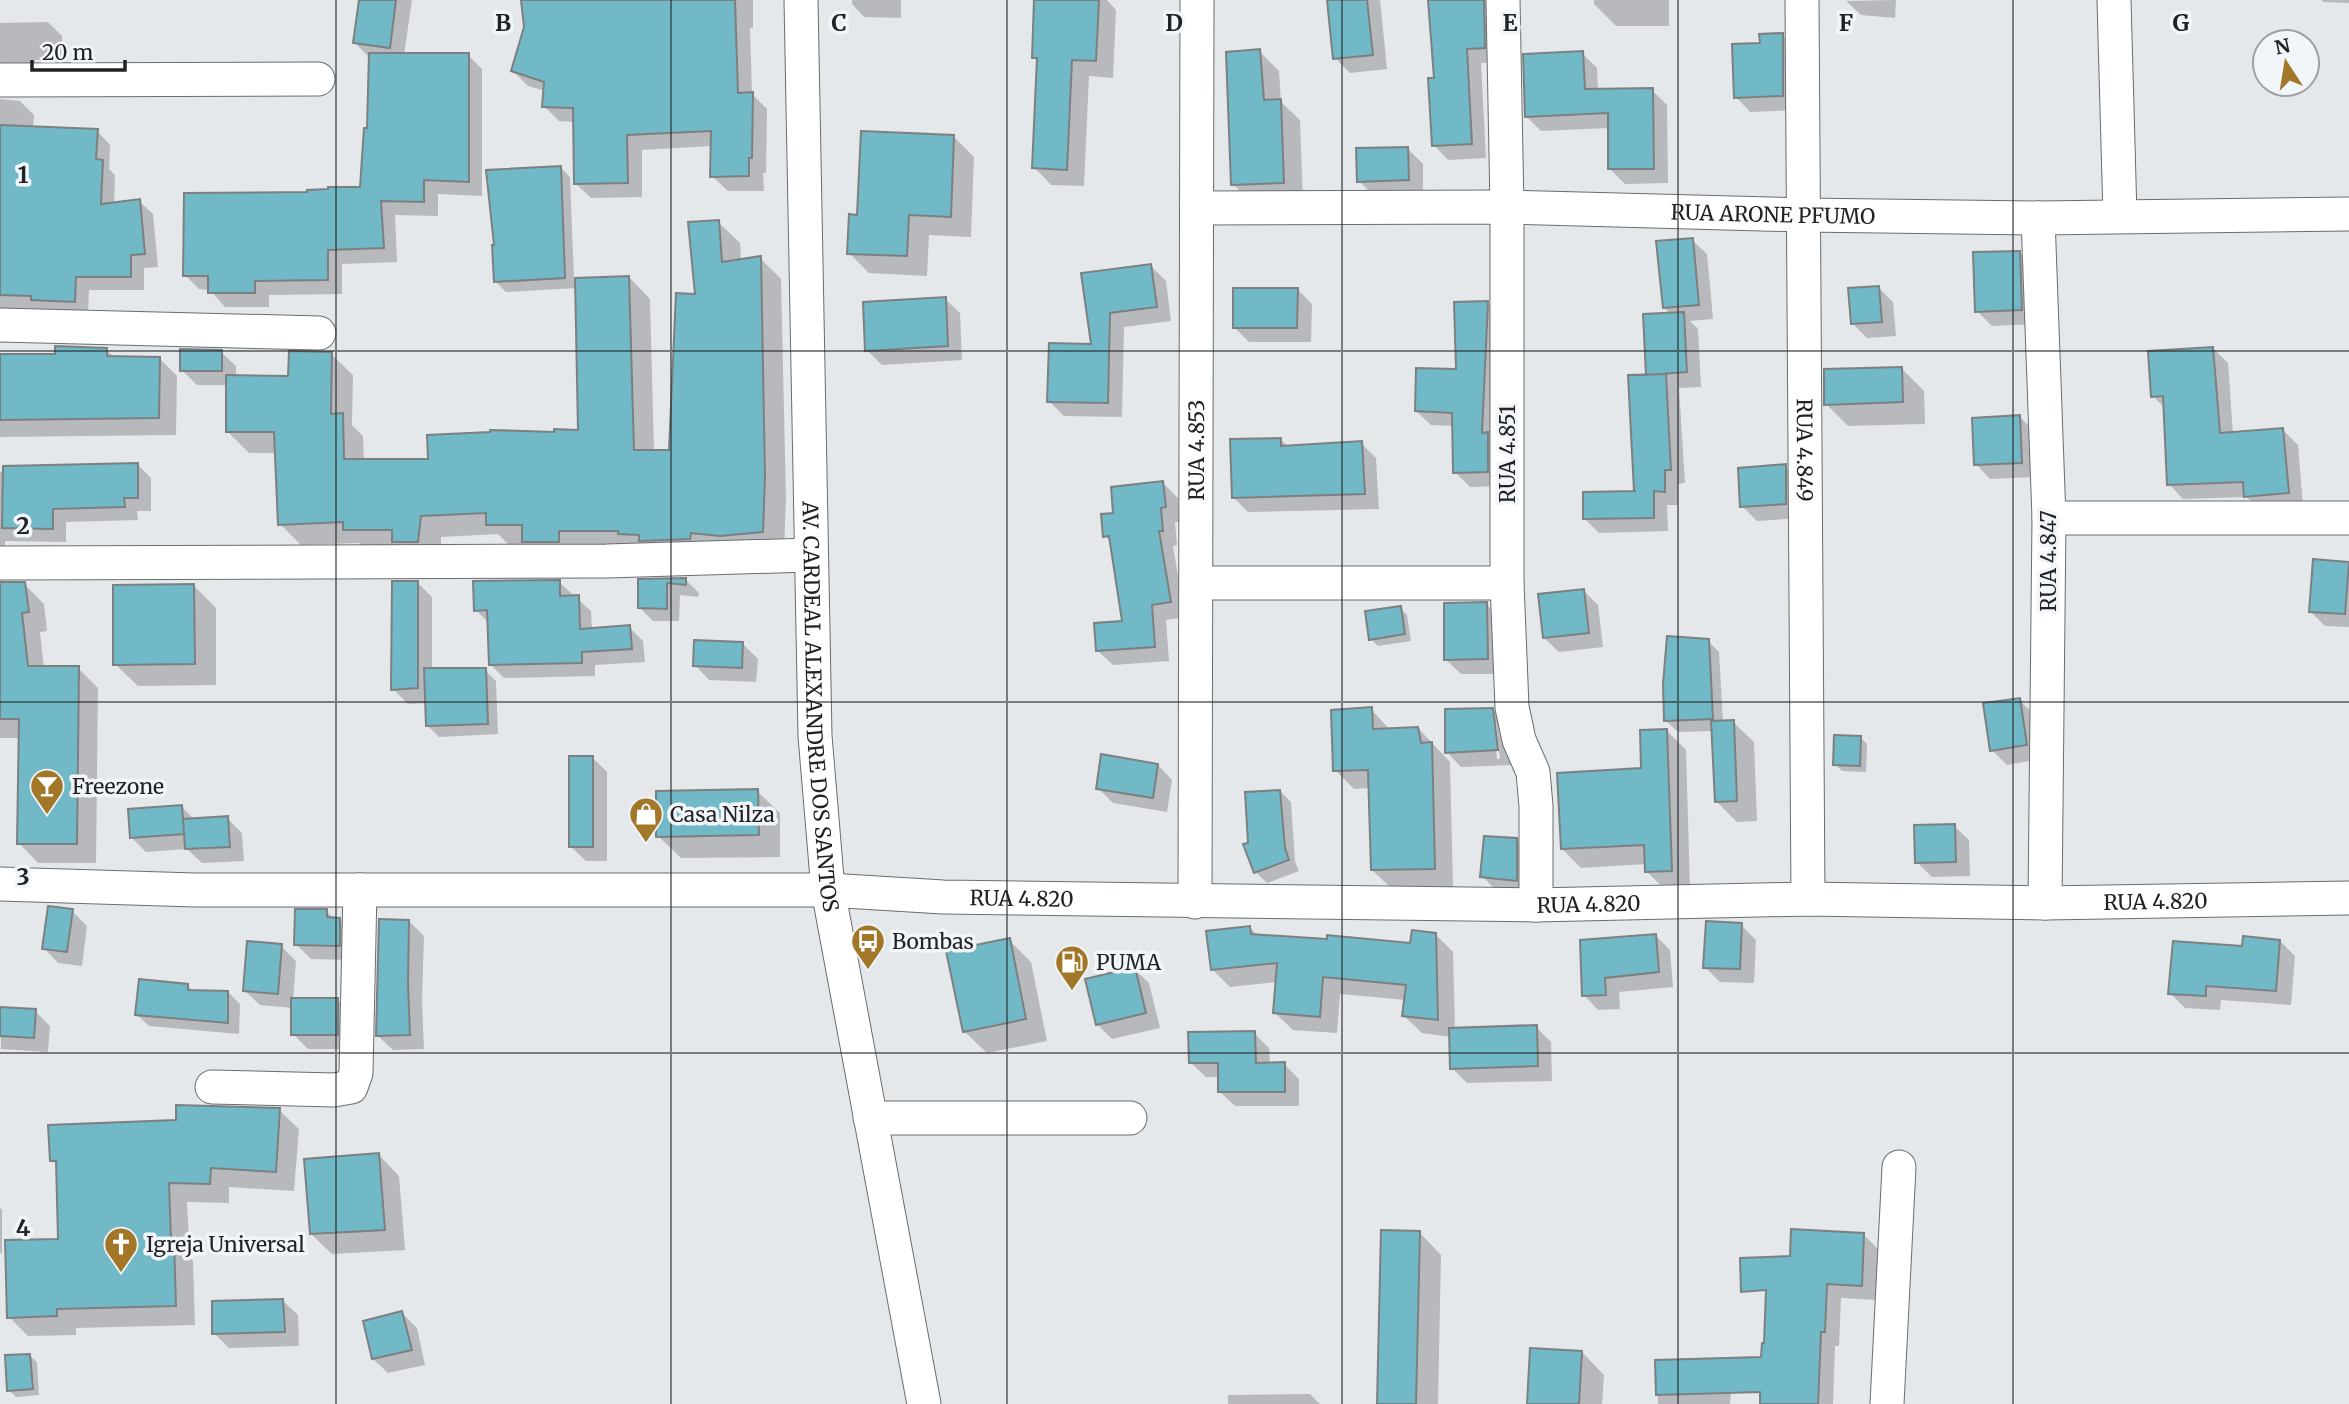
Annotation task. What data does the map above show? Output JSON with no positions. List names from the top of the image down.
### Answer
{
  "streets": {
    "street": [
      "RUA ARONE PFUMO",
      "RUA 4.849",
      "RUA 4.853",
      "RUA 4.851",
      "RUA 4.847",
      "AV. CARDEAL ALEXANDRE DOS SANTOS",
      "RUA 4.820"
    ]
  },
  "crossings": [
    ["RUA ARONE PFUMO", "RUA 4.849"],
    ["RUA ARONE PFUMO", "RUA 4.853"],
    ["RUA ARONE PFUMO", "RUA 4.851"],
    ["RUA ARONE PFUMO", "RUA 4.847"],
    ["RUA 4.849", "RUA 4.820"],
    ["RUA 4.853", "RUA 4.820"],
    ["RUA 4.851", "RUA 4.820"],
    ["RUA 4.847", "RUA 4.820"],
    ["AV. CARDEAL ALEXANDRE DOS SANTOS", "RUA 4.820"]
  ],
  "places": {
    "bar": ["Freezone"],
    "shop": ["Casa Nilza"],
    "bus stop": ["Bombas"],
    "fuel station": ["PUMA"],
    "church": ["Igreja Universal"]
  },
  "scale_bar": "20 m",
  "north": "top",
  "grid": {
    "columns": [
      "B",
      "C",
      "D",
      "E",
      "F",
      "G"
    ],
    "rows": [
      "1",
      "2",
      "3",
      "4"
    ]
  }
}
